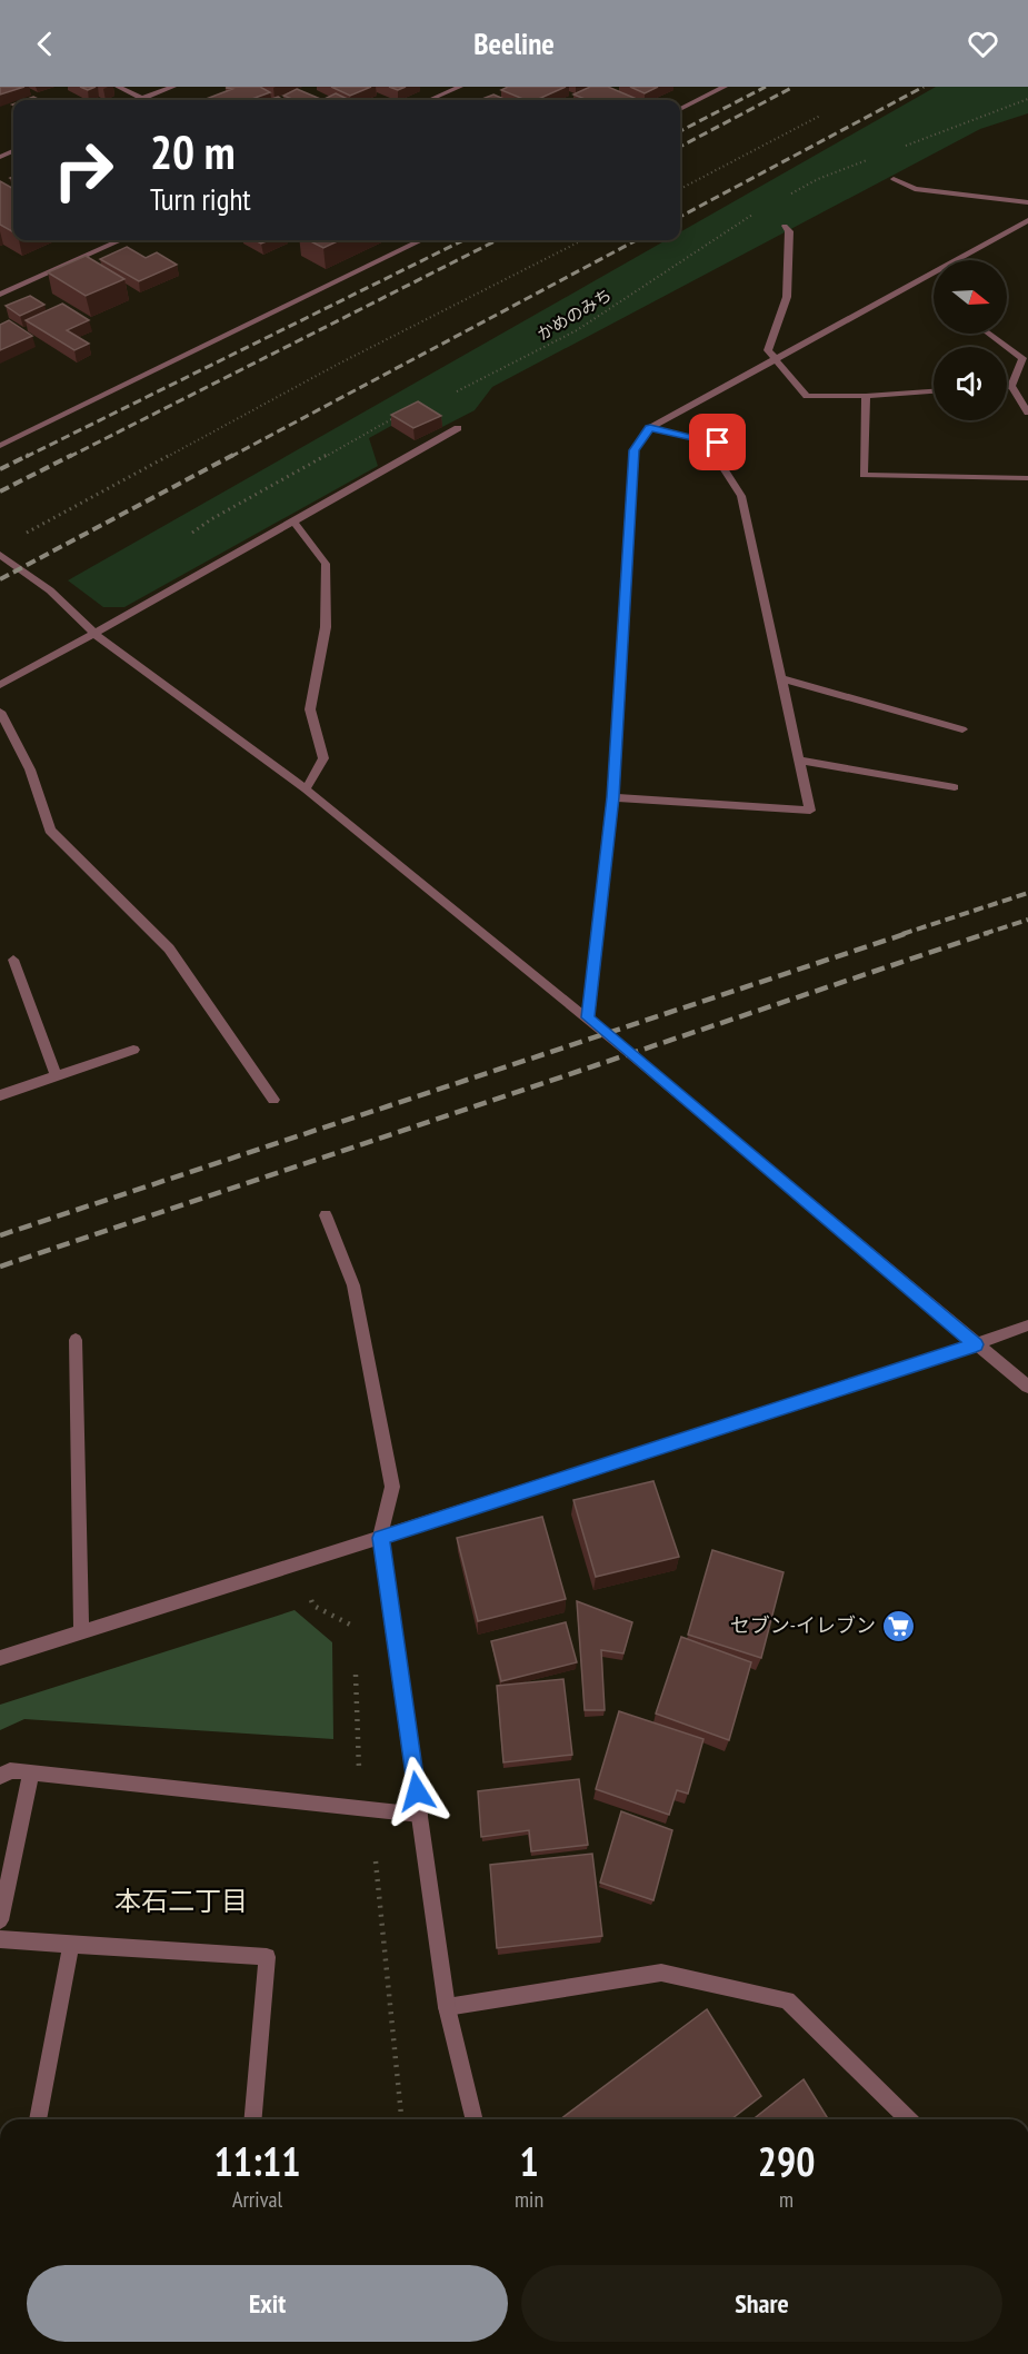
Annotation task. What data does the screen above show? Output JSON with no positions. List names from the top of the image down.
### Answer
{
  "streets": {
    "path": ["かめのみち"]
  },
  "districts": ["本石二丁目"],
  "places": {
    "supermarket": ["セブン-イレブン"]
  },
  "north": "right",
  "page": {
    "header": "Beeline",
    "turn": ["20 m", "Turn right"],
    "eta": [
      "11:11",
      "Arrival",
      "1",
      "min",
      "290",
      "m"
    ],
    "buttons": ["Exit", "Share"]
  }
}
